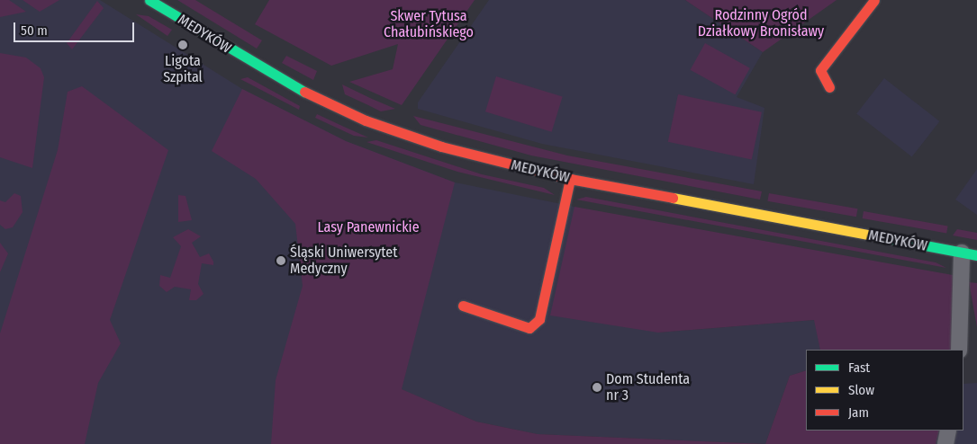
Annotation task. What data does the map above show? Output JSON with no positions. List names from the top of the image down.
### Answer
{
  "streets": {
    "street": ["MEDYKÓW"]
  },
  "parks": ["Rodzinny Ogród Działkowy Bronisławy", "Skwer Tytusa Chałubińskiego", "Lasy Panewnickie"],
  "places": ["Ligota Szpital", "Śląski Uniwersytet Medyczny", "Dom Studenta nr 3"],
  "legend": ["Fast", "Slow", "Jam"],
  "scale_bar": "50 m"
}
